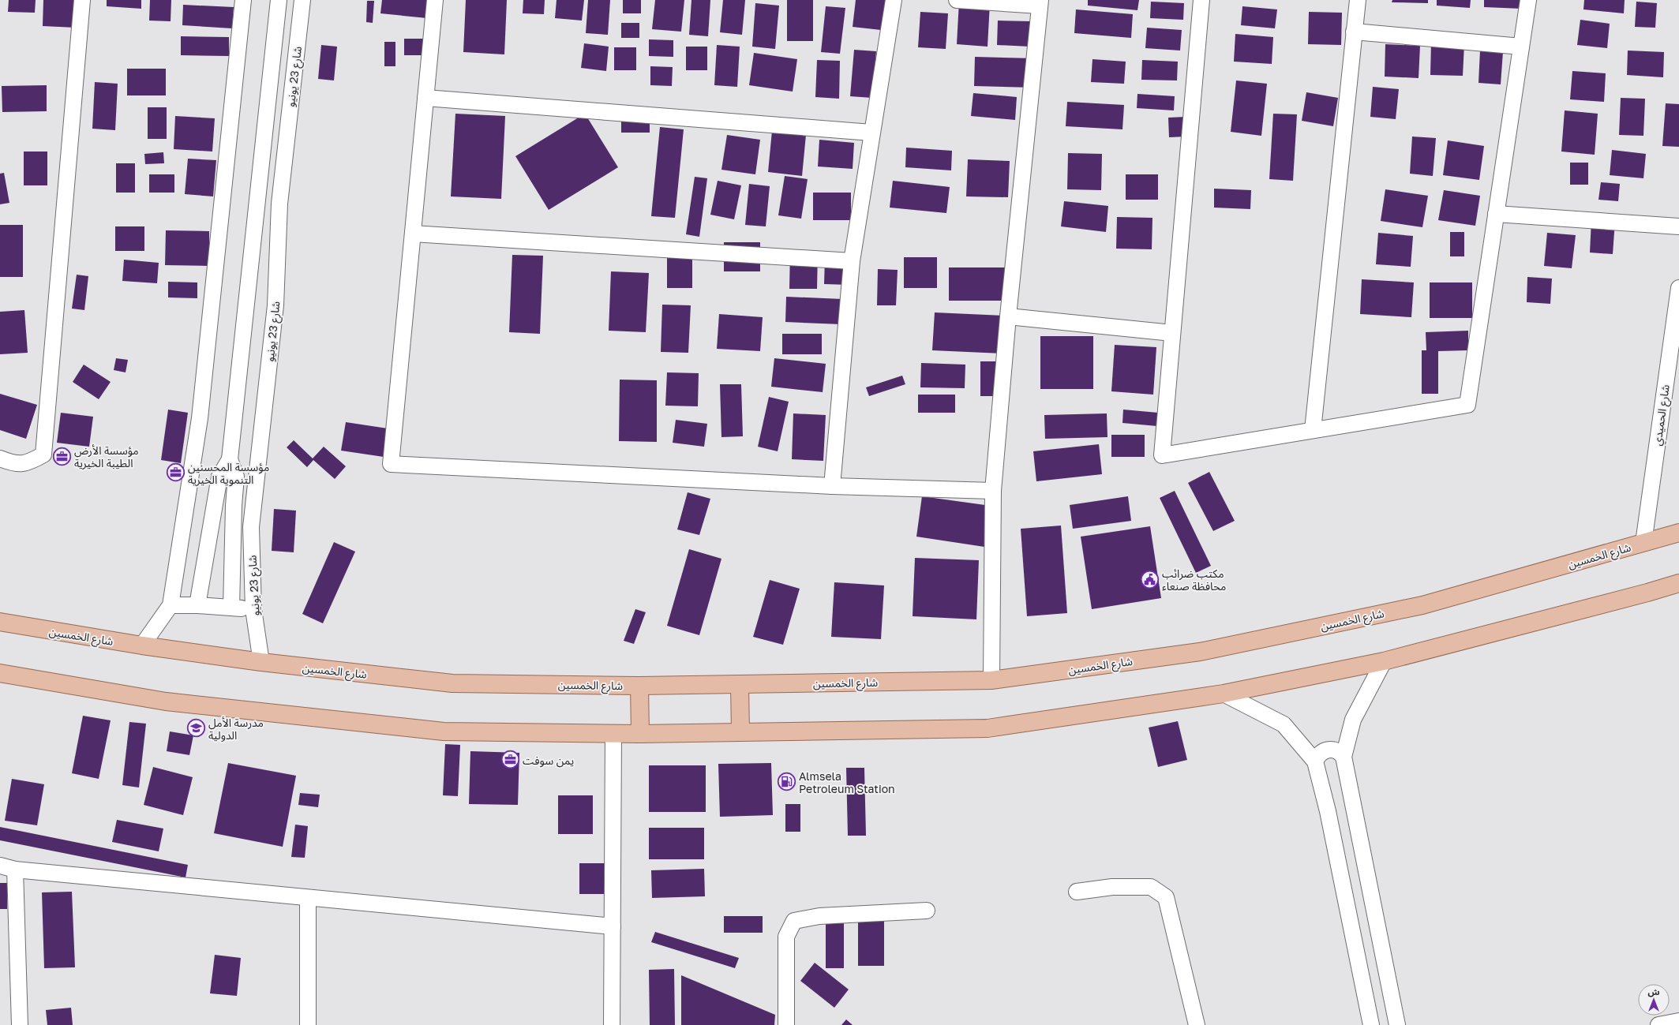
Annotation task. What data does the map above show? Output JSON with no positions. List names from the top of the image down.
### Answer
{
  "streets": {
    "main road": ["شارع الخمسين"],
    "street": ["شارع 23 يونيو", "شارع الحميدي"]
  },
  "crossings": [
    ["شارع 23 يونيو", "شارع الخمسين"],
    ["شارع الحميدي", "شارع الخمسين"]
  ],
  "places": {
    "office": ["مؤسسة الأرض الطيبة الخيرية", "مؤسسة المحسنين التنموية الخيرية", "يمن سوفت"],
    "public building": ["مكتب ضرائب محافظة صنعاء"],
    "school or university": ["مدرسة الأمل الدولية"],
    "fuel station": ["Almsela Petroleum Station"]
  },
  "north": "top"
}
